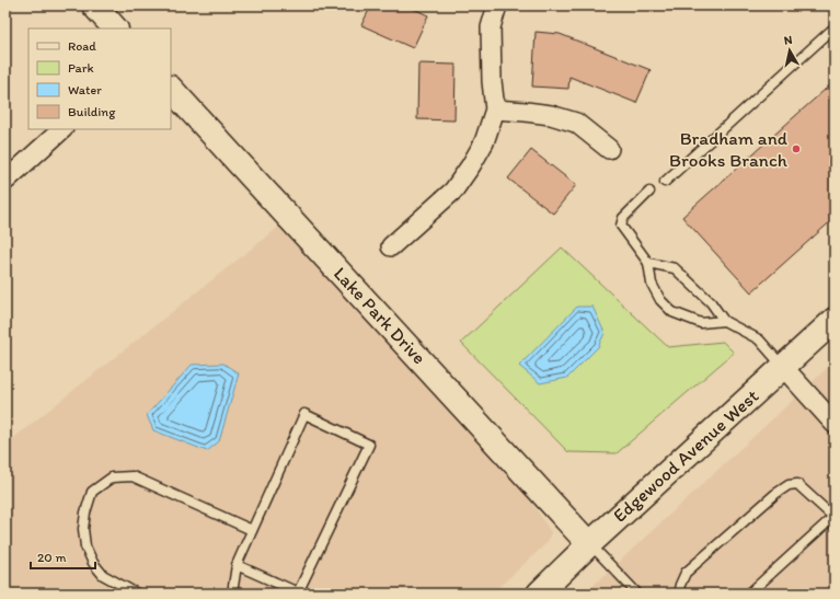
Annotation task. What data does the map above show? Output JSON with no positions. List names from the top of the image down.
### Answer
{
  "streets": {
    "street": ["Lake Park Drive", "Edgewood Avenue West"]
  },
  "crossings": [
    ["Lake Park Drive", "Edgewood Avenue West"]
  ],
  "places": ["Bradham and Brooks Branch"],
  "legend": [
    "Road",
    "Park",
    "Water",
    "Building"
  ],
  "scale_bar": "20 m",
  "north": "top"
}
